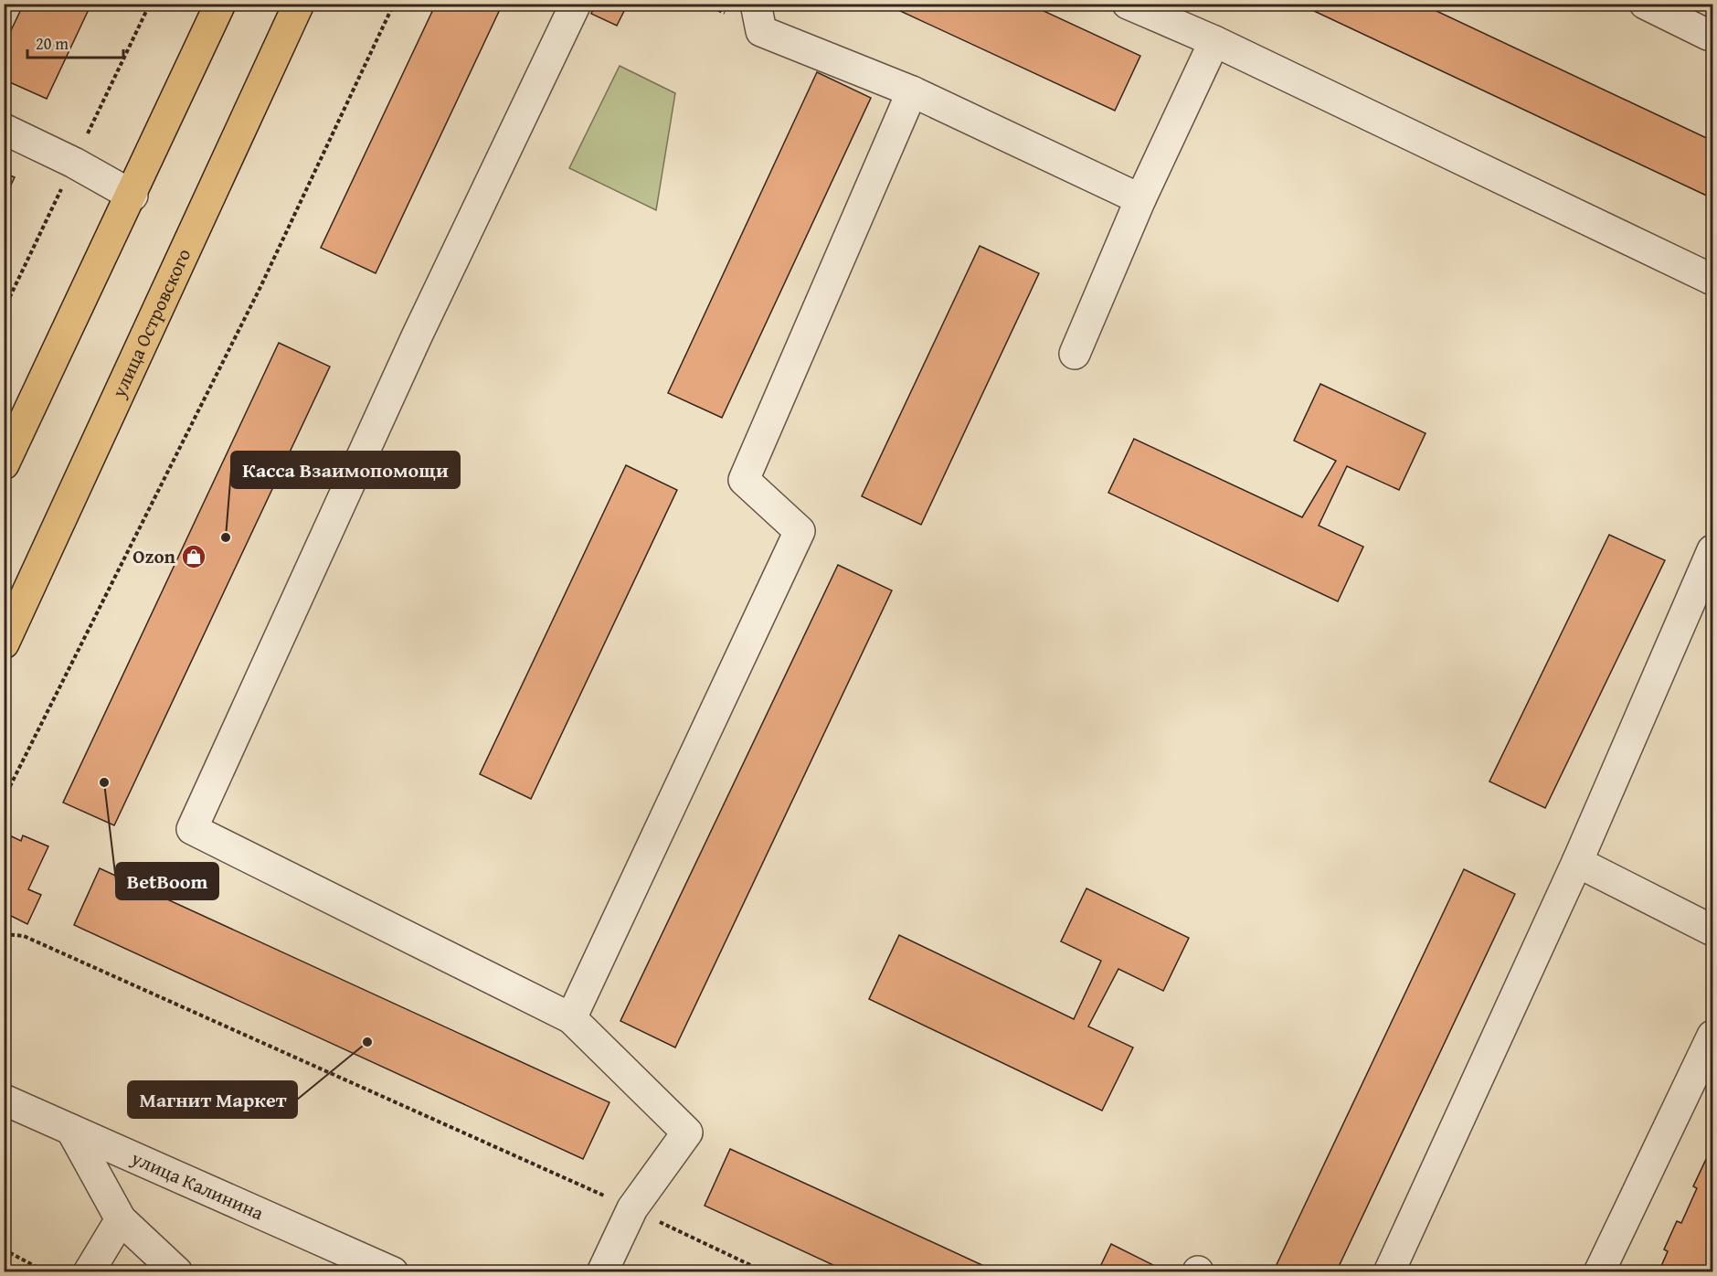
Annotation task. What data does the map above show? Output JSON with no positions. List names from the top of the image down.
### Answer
{
  "streets": {
    "main road": ["улица Островского"],
    "street": ["улица Калинина"]
  },
  "places": {
    "other": ["Касса Взаимопомощи", "BetBoom", "Магнит Маркет"],
    "shop": ["Ozon"]
  },
  "scale_bar": "20 m"
}
